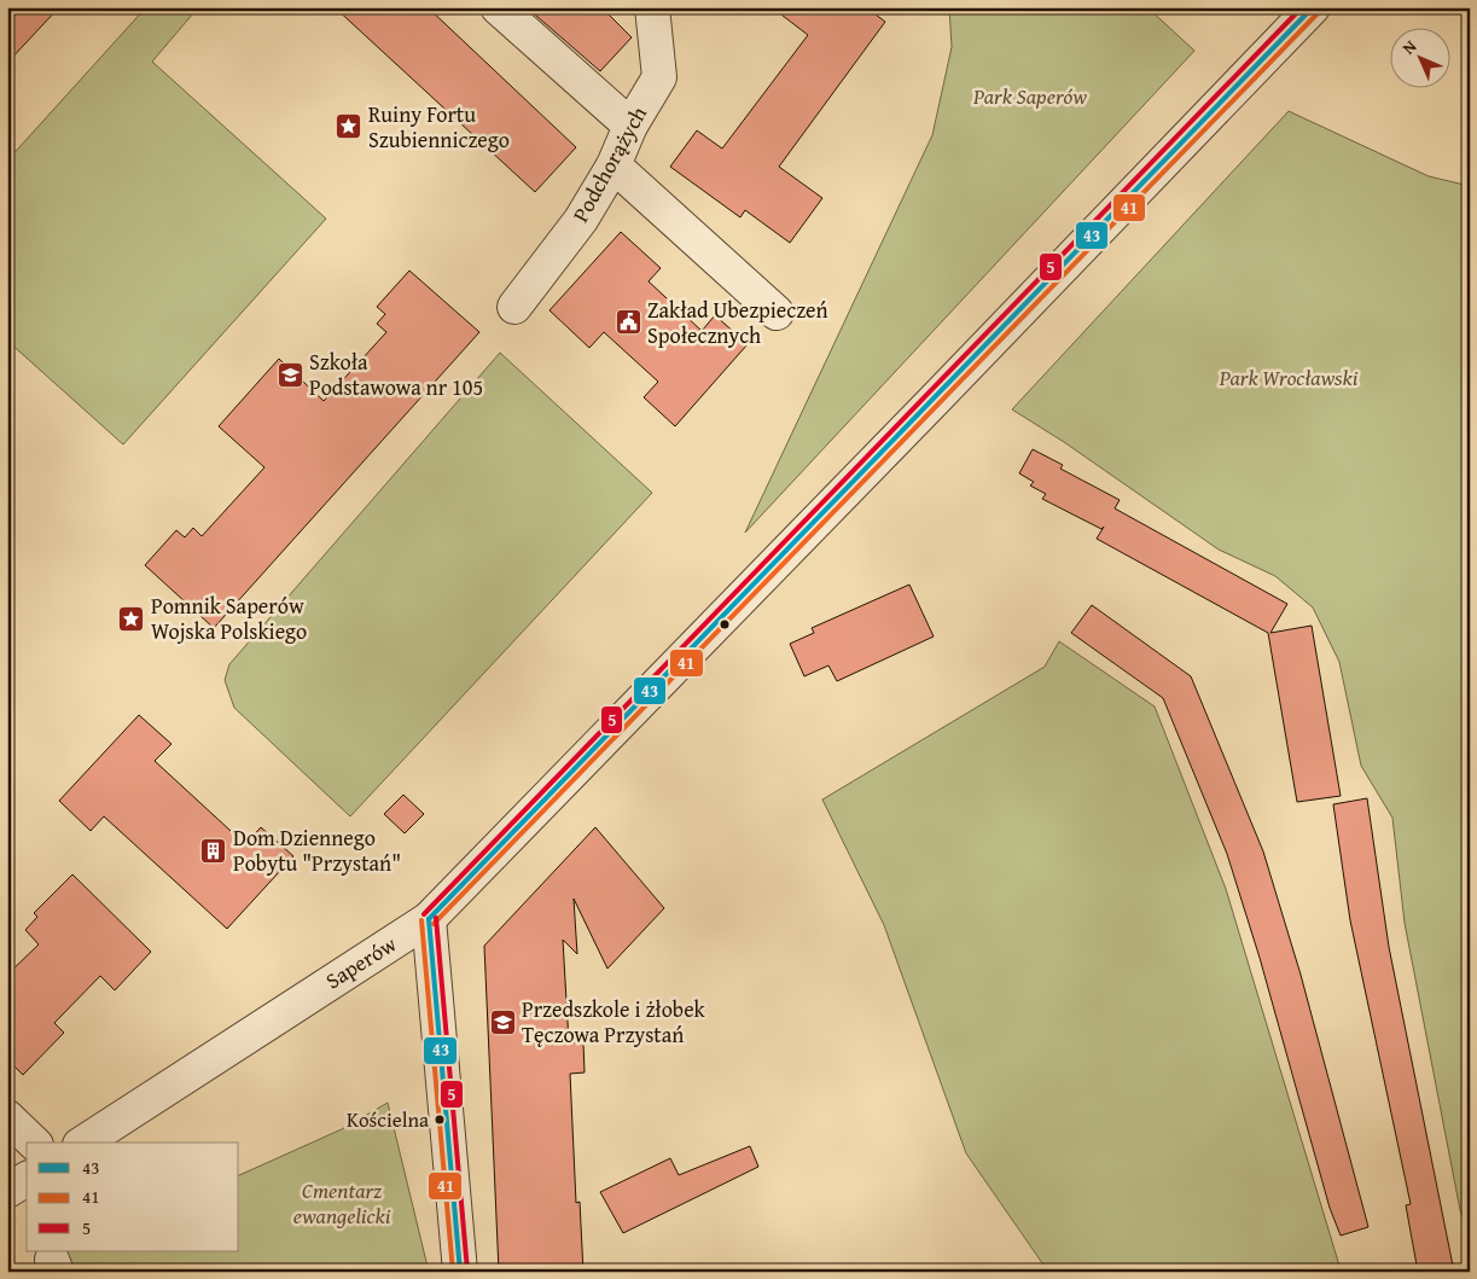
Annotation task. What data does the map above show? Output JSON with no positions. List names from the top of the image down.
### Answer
{
  "streets": {
    "street": ["Podchorążych", "Saperów"]
  },
  "parks": ["Park Saperów", "Park Wrocławski", "Cmentarz ewangelicki"],
  "places": {
    "place": ["Ruiny Fortu Szubienniczego", "Pomnik Saperów Wojska Polskiego"],
    "public building": ["Zakład Ubezpieczeń Społecznych"],
    "school or university": ["Szkoła Podstawowa nr 105", "Przedszkole i żłobek Tęczowa Przystań"],
    "building": ["Dom Dziennego Pobytu \"Przystań\""],
    "other": ["Kościelna"]
  },
  "lines": ["transit line 43", "transit line 5", "transit line 41"],
  "legend": ["43", "41", "5"],
  "north": "top left"
}
